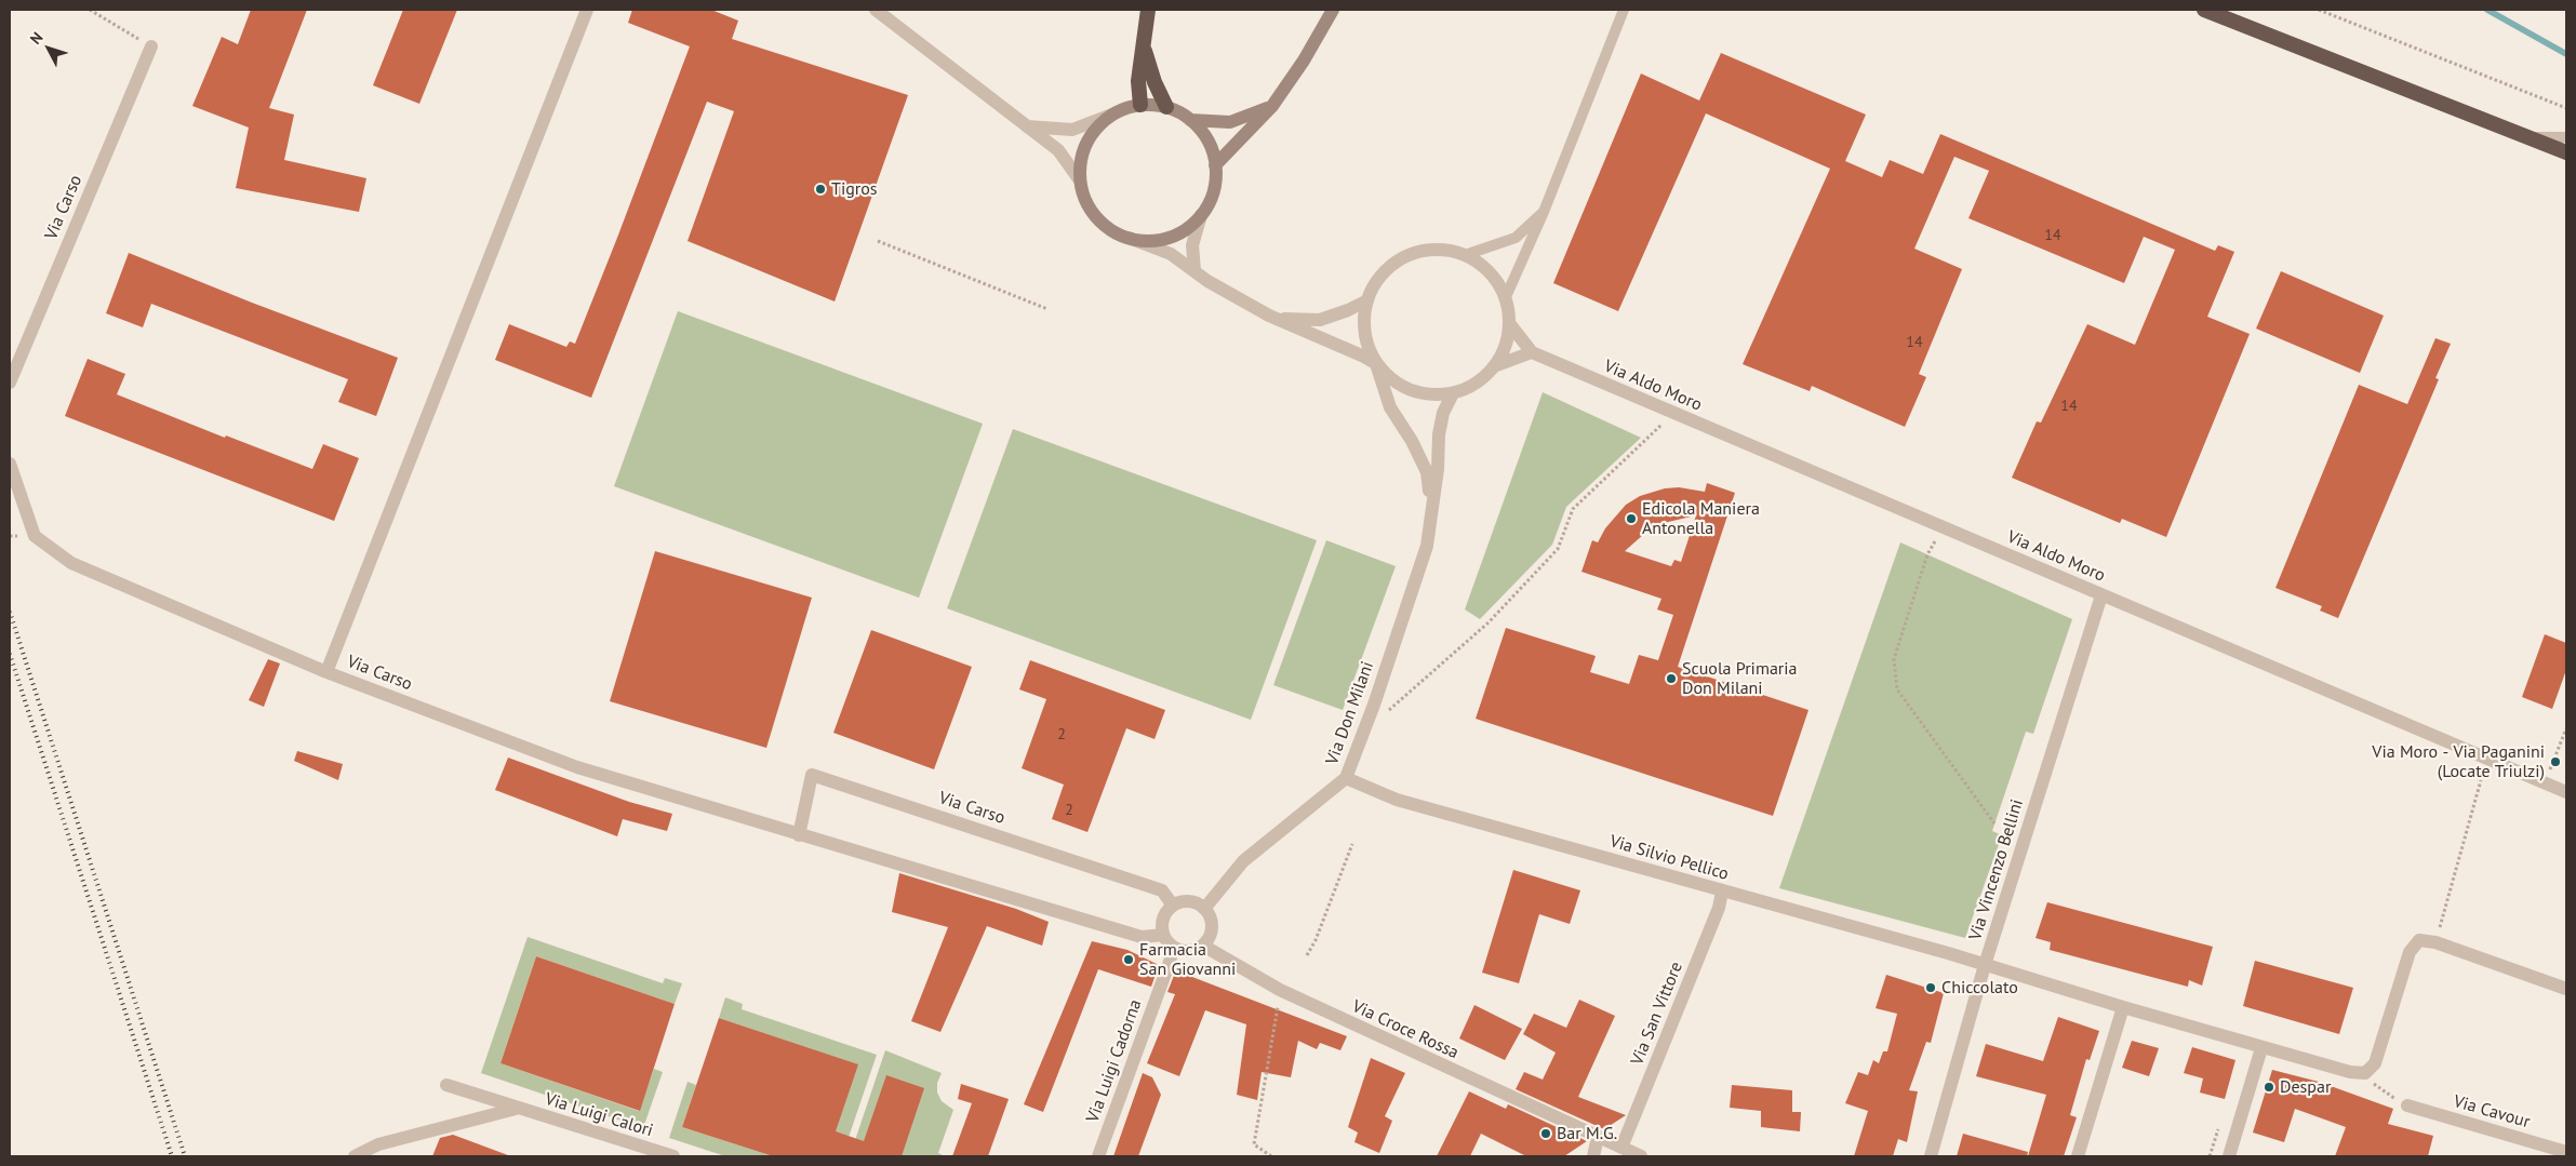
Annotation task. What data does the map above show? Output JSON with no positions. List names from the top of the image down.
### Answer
{
  "streets": {
    "street": [
      "Via Carso",
      "Via Aldo Moro",
      "Via Don Milani",
      "Via Silvio Pellico",
      "Via Vincenzo Bellini",
      "Via San Vittore",
      "Via Croce Rossa",
      "Via Luigi Cadorna",
      "Via Cavour",
      "Via Luigi Calori"
    ]
  },
  "crossings": [
    ["Via Carso", "Via Don Milani"],
    ["Via Carso", "Via Croce Rossa"],
    ["Via Carso", "Via Luigi Cadorna"],
    ["Via Aldo Moro", "Via Don Milani"],
    ["Via Aldo Moro", "Via Vincenzo Bellini"],
    ["Via Don Milani", "Via Silvio Pellico"],
    ["Via Don Milani", "Via Croce Rossa"],
    ["Via Don Milani", "Via Luigi Cadorna"],
    ["Via Silvio Pellico", "Via Vincenzo Bellini"],
    ["Via Silvio Pellico", "Via San Vittore"],
    ["Via San Vittore", "Via Croce Rossa"],
    ["Via Croce Rossa", "Via Luigi Cadorna"]
  ],
  "places": [
    "Tigros",
    "Edicola Maniera Antonella",
    "Scuola Primaria Don Milani",
    "Via Moro - Via Paganini (Locate Triulzi)",
    "Farmacia San Giovanni",
    "Chiccolato",
    "Despar",
    "Bar M.G."
  ],
  "house_numbers": [
    "14",
    "14",
    "14",
    "2",
    "2"
  ],
  "north": "top left"
}
